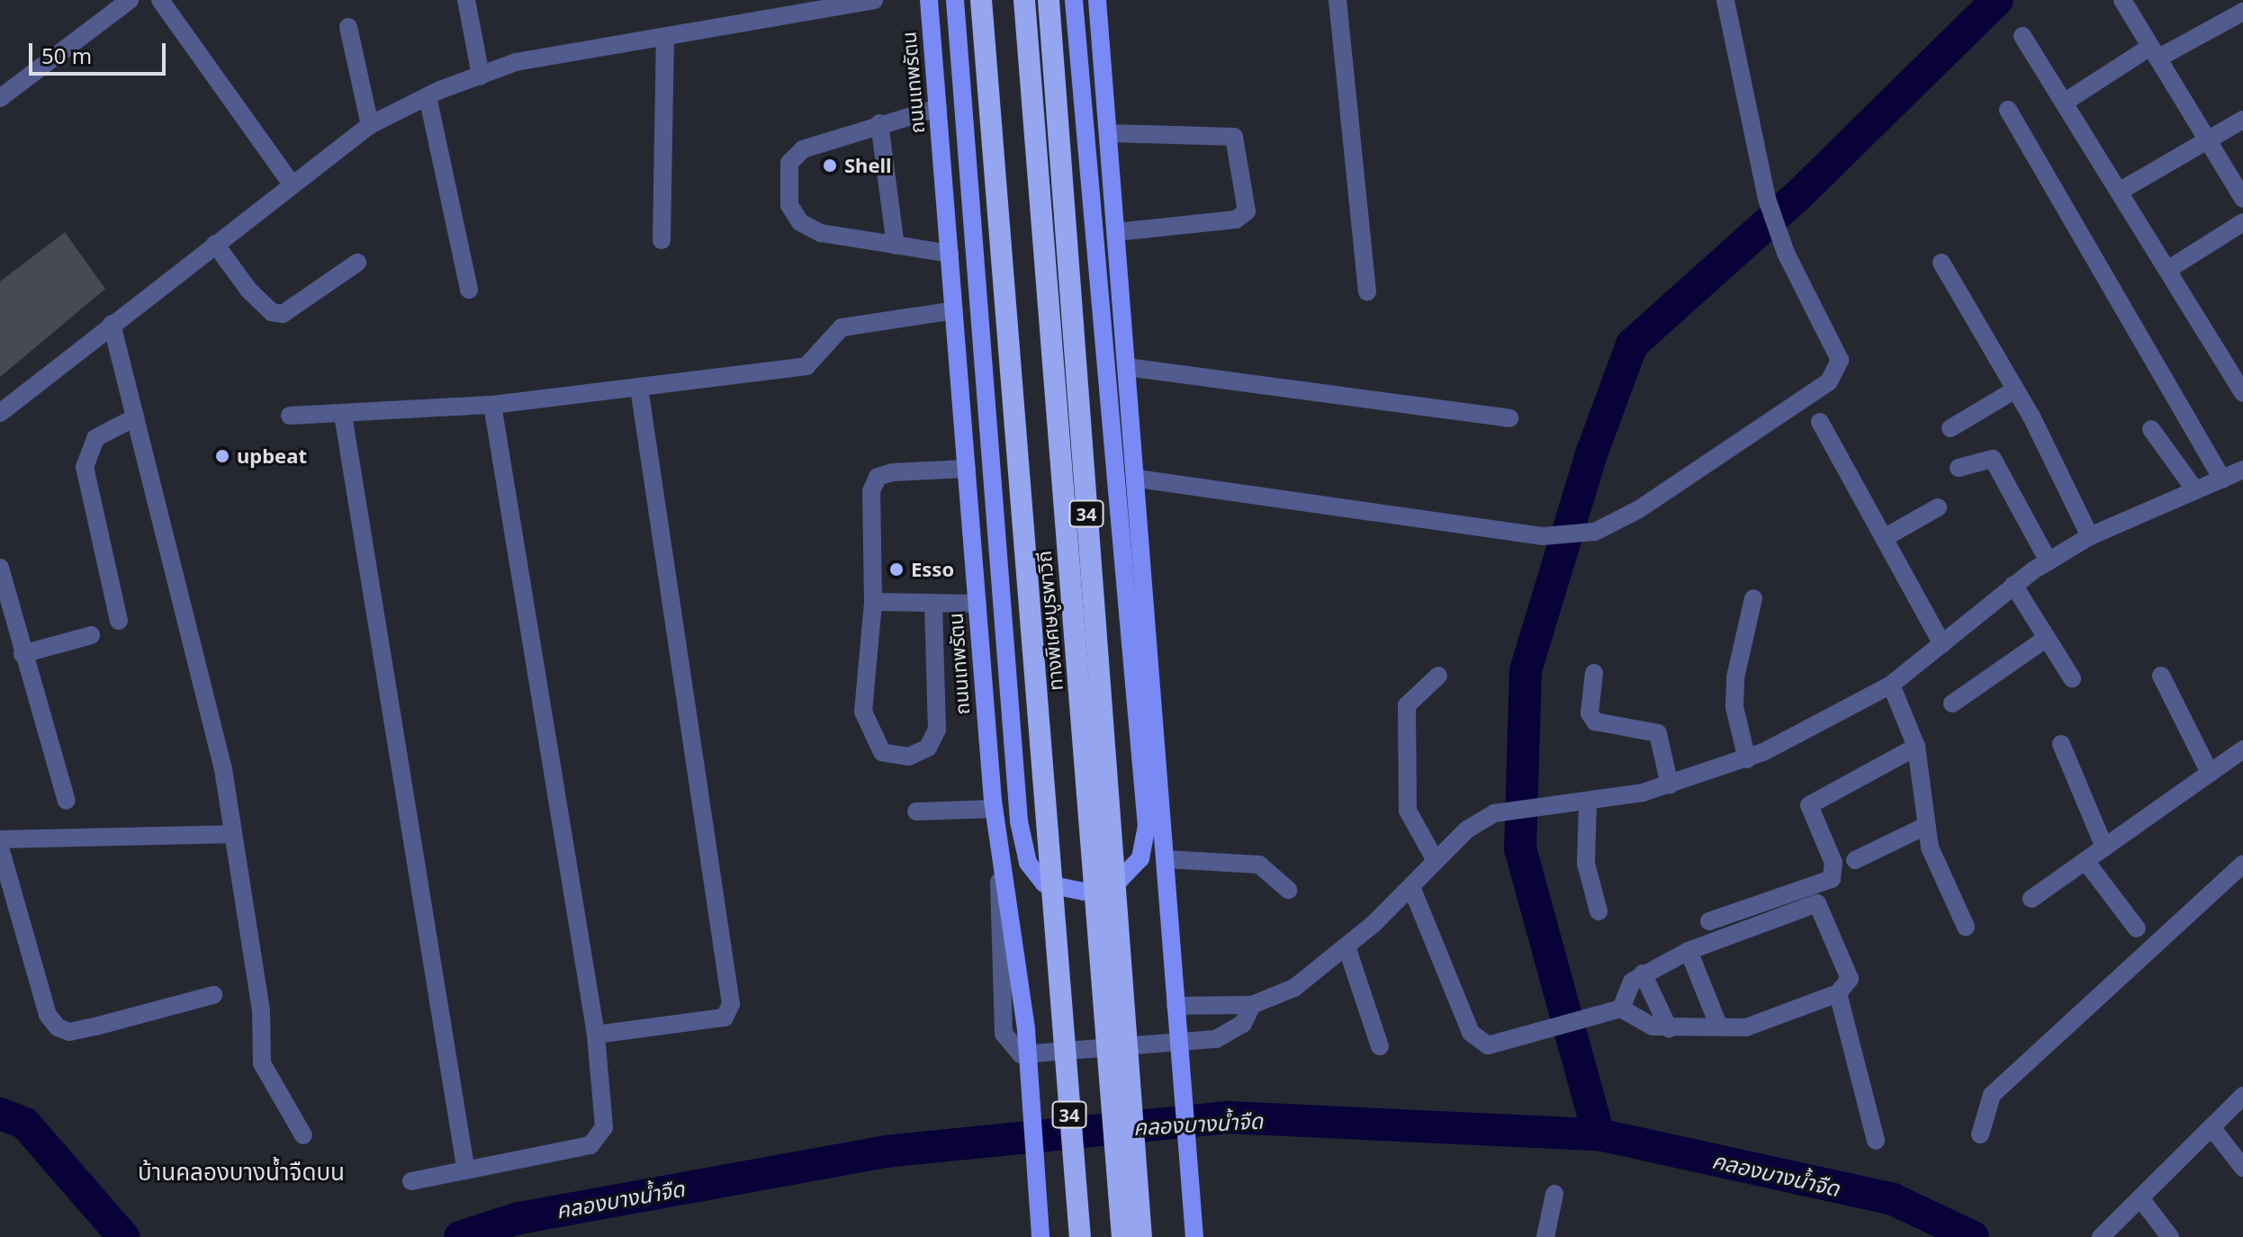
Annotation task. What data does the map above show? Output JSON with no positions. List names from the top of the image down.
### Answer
{
  "streets": {
    "highway": ["34", "ทางพิเศษบูรพาวิถี"],
    "main road": ["ถนนเทพรัตน"]
  },
  "districts": ["บ้านคลองบางน้ำจืดบน"],
  "water": ["คลองบางน้ำจืด"],
  "places": ["Shell", "upbeat", "Esso"],
  "scale_bar": "50 m"
}
